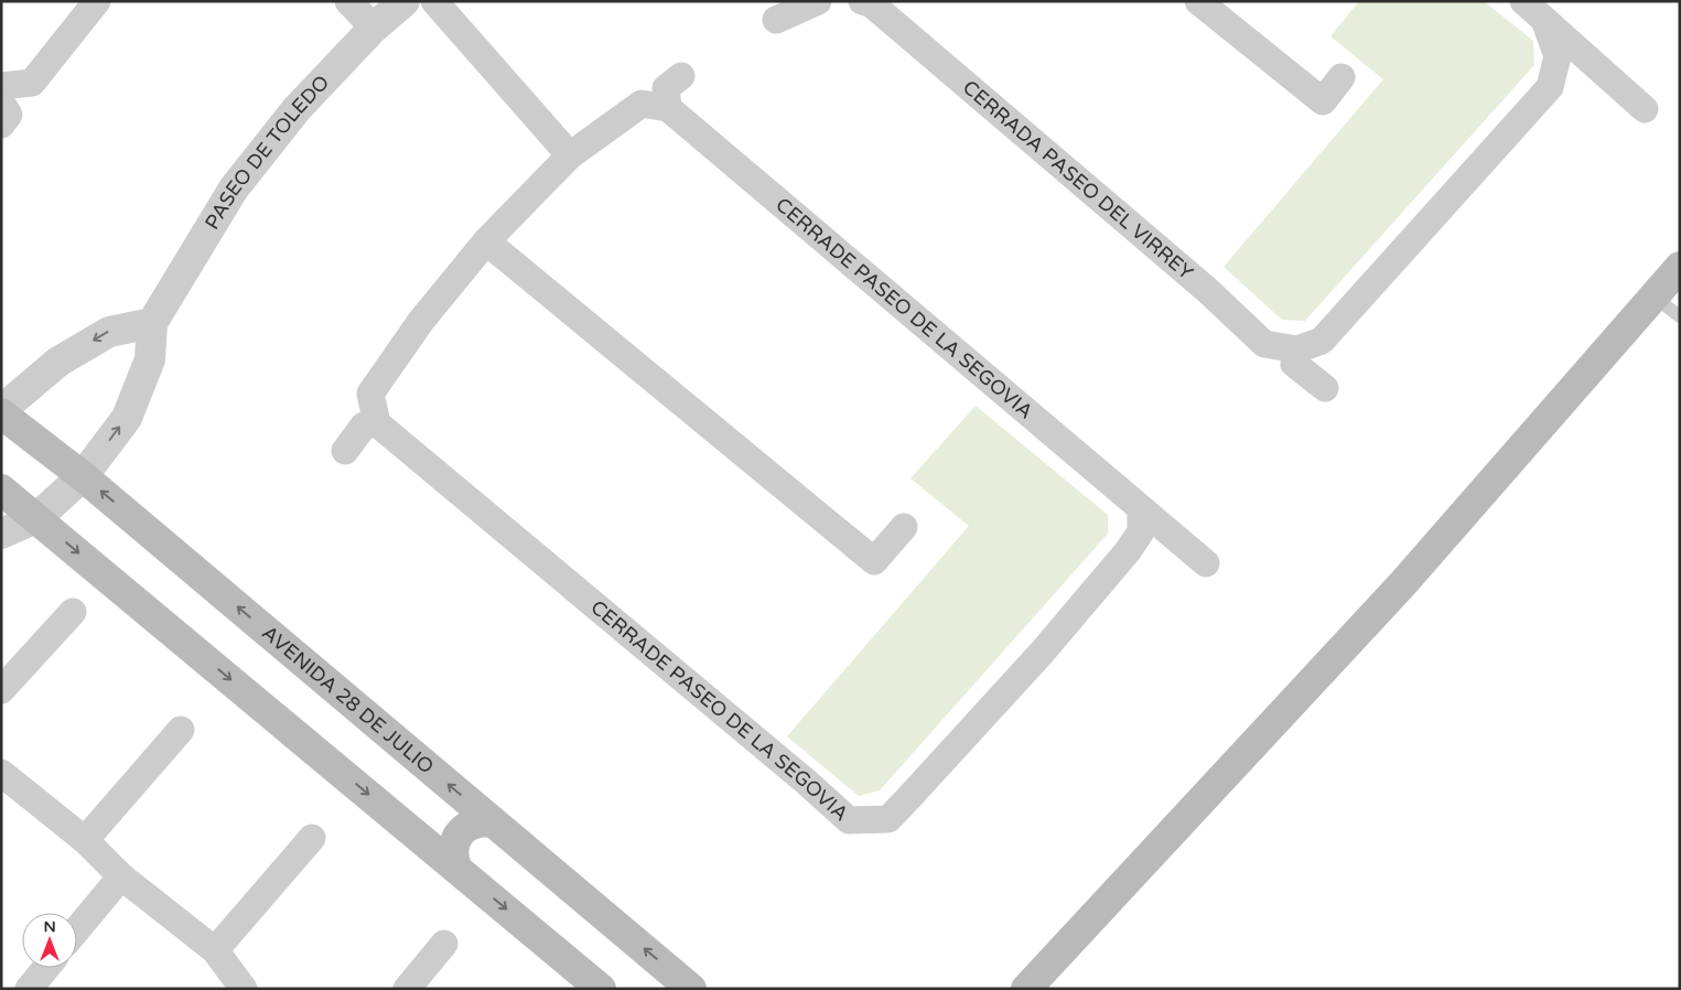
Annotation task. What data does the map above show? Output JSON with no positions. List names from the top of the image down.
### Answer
{
  "streets": {
    "main road": ["AVENIDA 28 DE JULIO"],
    "street": ["PASEO DE TOLEDO", "CERRADA PASEO DEL VIRREY", "CERRADE PASEO DE LA SEGOVIA"]
  },
  "north": "top"
}
